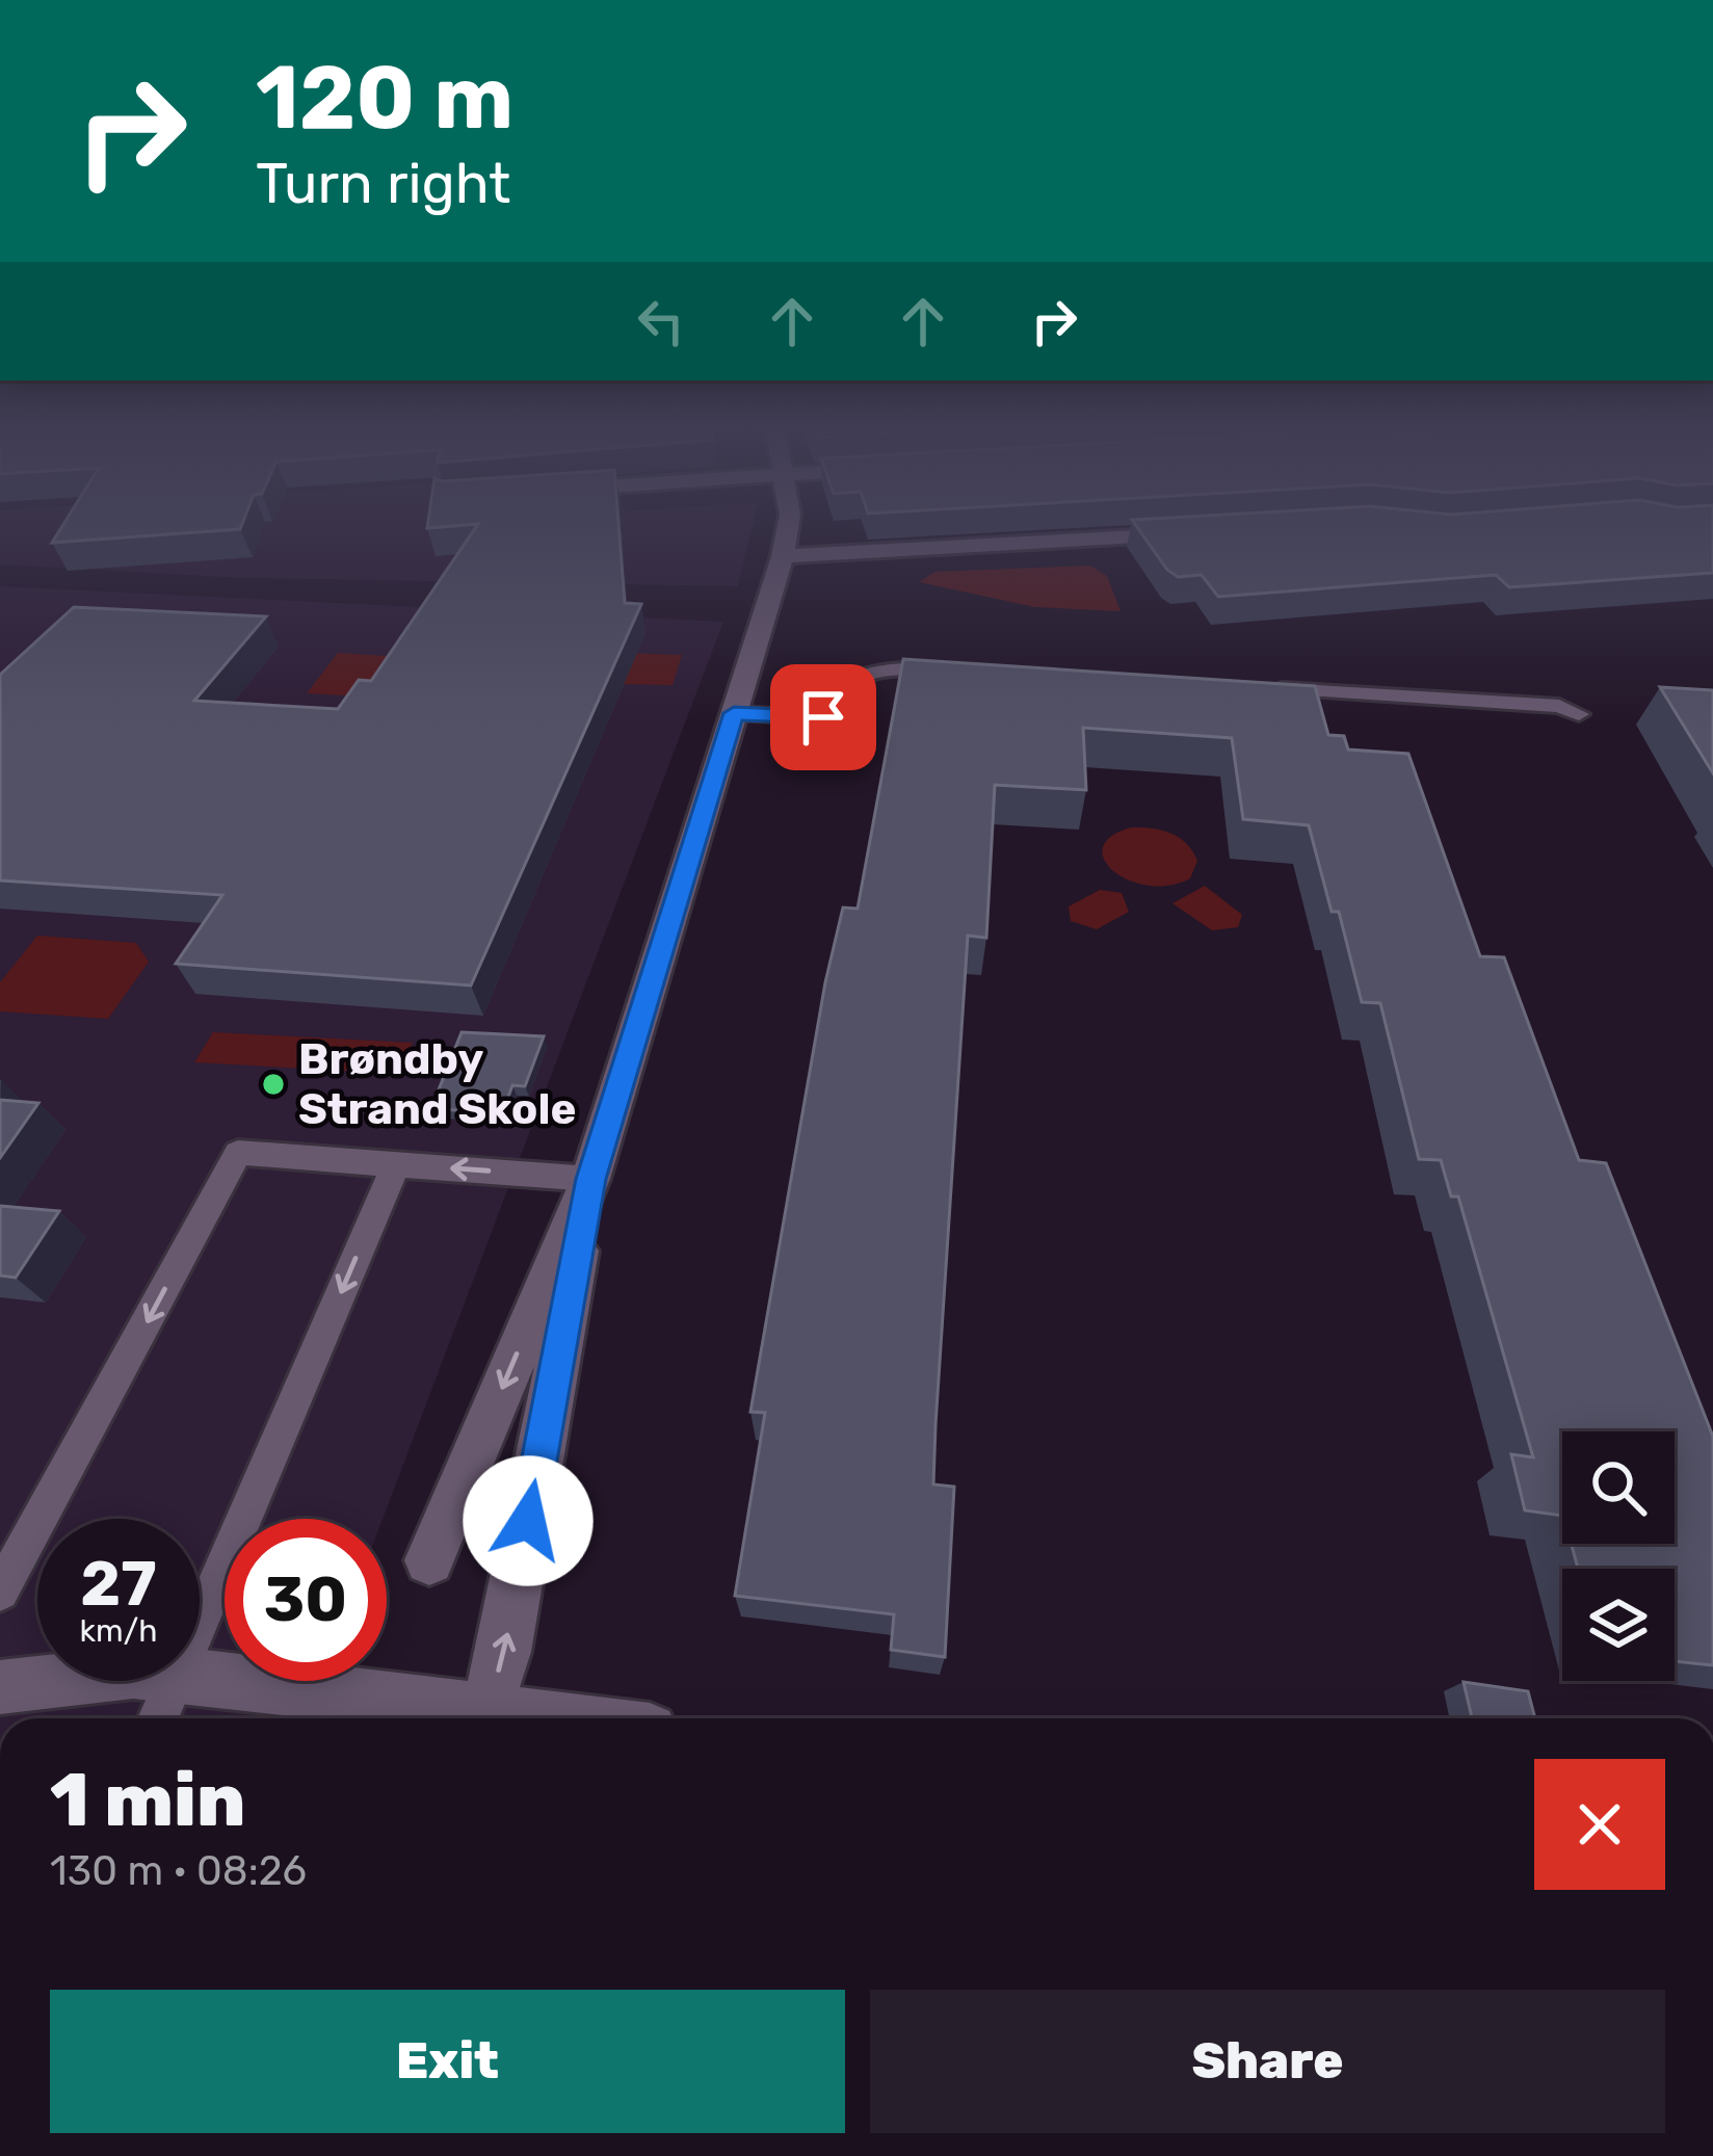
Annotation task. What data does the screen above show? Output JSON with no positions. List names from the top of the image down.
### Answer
{
  "places": ["Brøndby Strand Skole"],
  "page": {
    "turn": ["120 m", "Turn right"],
    "speed": "27 km/h",
    "limit": "30",
    "heading": ["1 min", "130 m · 08:26"],
    "buttons": ["Exit", "Share"]
  }
}
